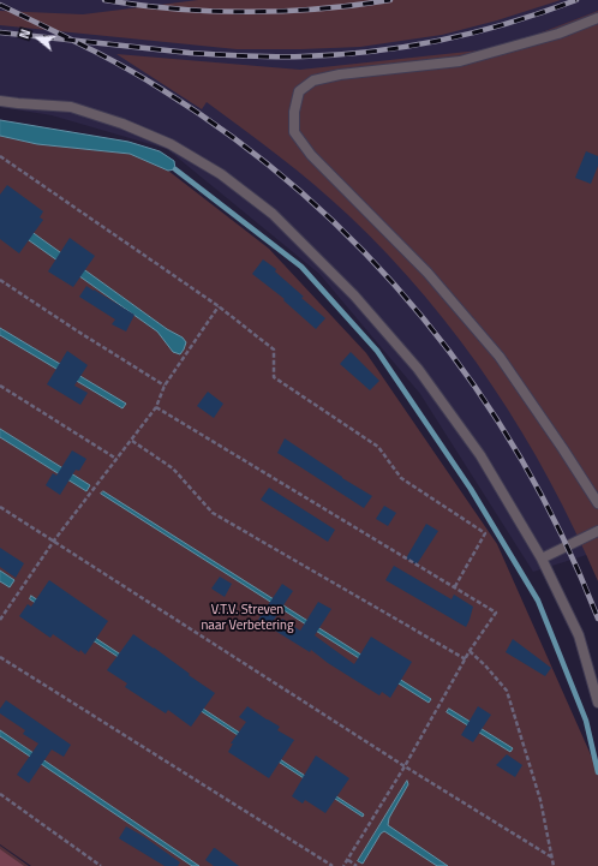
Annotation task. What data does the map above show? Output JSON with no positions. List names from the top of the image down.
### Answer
{
  "parks": ["V.T.V. Streven naar Verbetering"],
  "north": "left"
}
